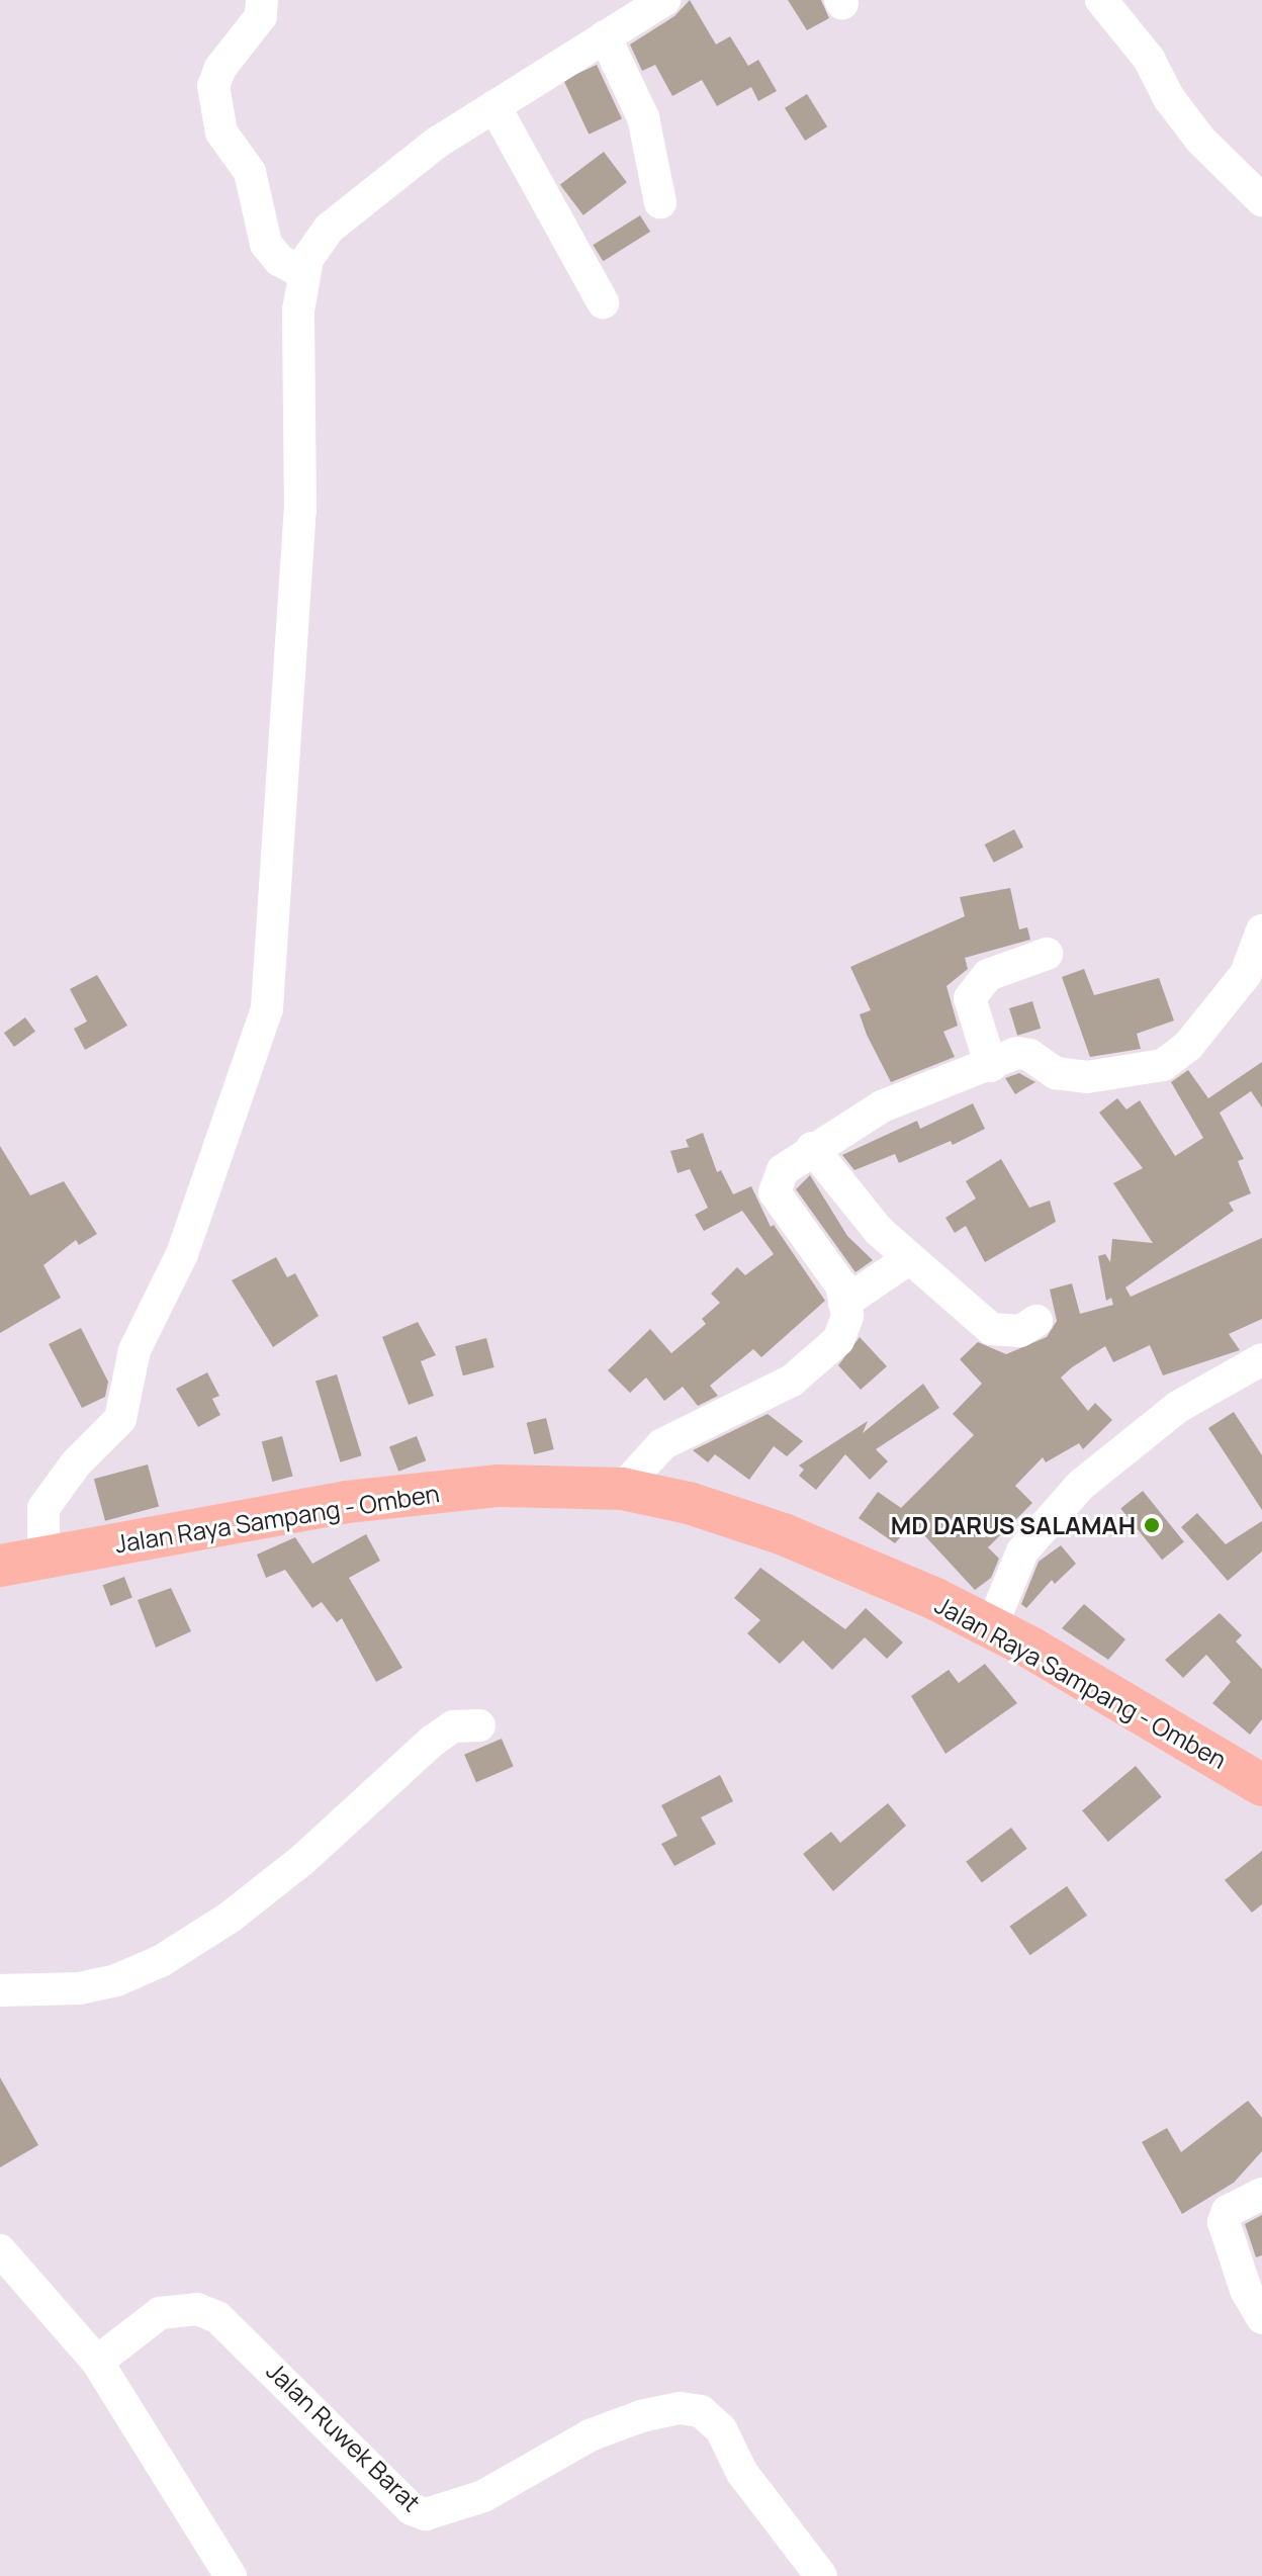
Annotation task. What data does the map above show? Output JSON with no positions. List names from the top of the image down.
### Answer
{
  "streets": {
    "main road": ["Jalan Raya Sampang - Omben"],
    "street": ["Jalan Ruwek Barat"]
  },
  "places": ["MD DARUS SALAMAH"]
}
